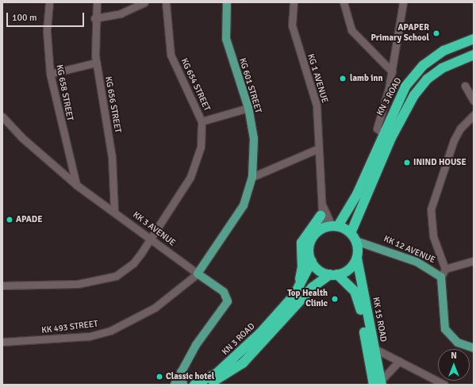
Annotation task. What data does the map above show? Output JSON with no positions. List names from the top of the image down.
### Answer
{
  "streets": {
    "highway": ["KN 3 ROAD", "KK 15 ROAD"],
    "main road": ["KG 601 STREET", "KK 3 AVENUE", "KK 12 AVENUE"],
    "street": [
      "KG 1 AVENUE",
      "KG 654 STREET",
      "KG 658 STREET",
      "KG 656 STREET",
      "KK 493 STREET"
    ]
  },
  "crossings": [
    ["KG 1 AVENUE", "KK 12 AVENUE"],
    ["KG 1 AVENUE", "KK 15 ROAD"],
    ["KG 654 STREET", "KK 3 AVENUE"],
    ["KG 601 STREET", "KK 3 AVENUE"],
    ["KG 601 STREET", "KK 493 STREET"],
    ["KG 658 STREET", "KK 3 AVENUE"],
    ["KG 656 STREET", "KK 3 AVENUE"],
    ["KK 3 AVENUE", "KK 493 STREET"],
    ["KK 12 AVENUE", "KK 15 ROAD"]
  ],
  "places": [
    "APAPER Primary School",
    "lamb inn",
    "ININD HOUSE",
    "APADE",
    "Top Health Clinic",
    "Classic hotel"
  ],
  "scale_bar": "100 m",
  "north": "top"
}
